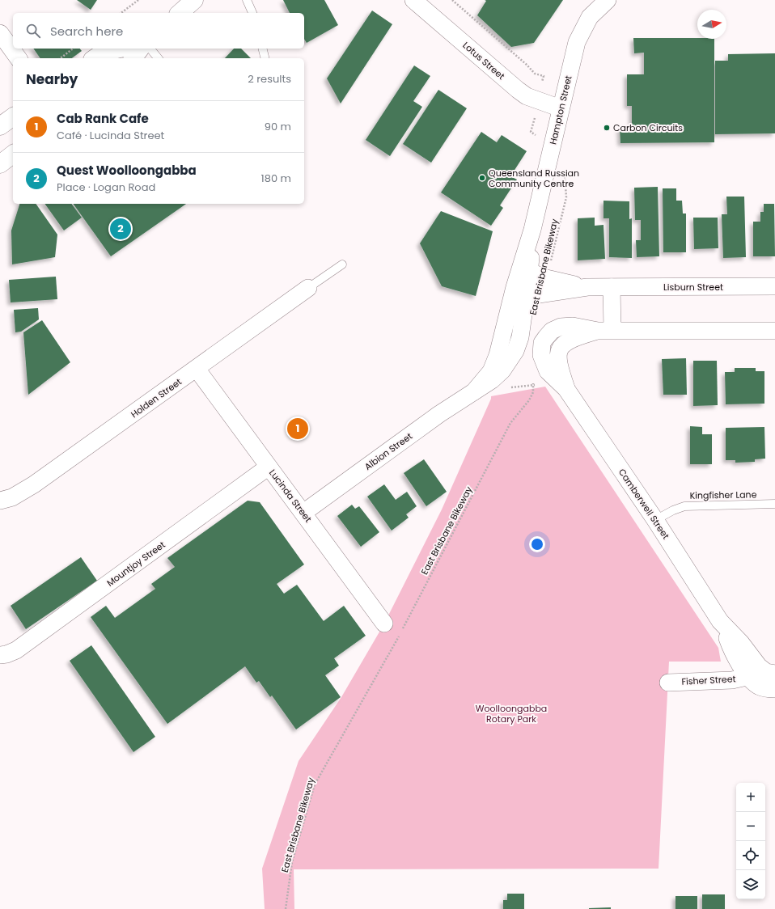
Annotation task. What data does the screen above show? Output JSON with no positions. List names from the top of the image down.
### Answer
{
  "streets": {
    "street": [
      "Lotus Street",
      "Hampton Street",
      "Lisburn Street",
      "Holden Street",
      "Albion Street",
      "Lucinda Street",
      "Camberwell Street",
      "Mountjoy Street",
      "Fisher Street"
    ],
    "lane": ["Kingfisher Lane"],
    "path": ["East Brisbane Bikeway"]
  },
  "crossings": [
    ["Lotus Street", "Hampton Street"],
    ["Hampton Street", "Lisburn Street"],
    ["Hampton Street", "Albion Street"],
    ["East Brisbane Bikeway", "Lisburn Street"],
    ["Holden Street", "Lucinda Street"],
    ["Albion Street", "Lucinda Street"],
    ["Kingfisher Lane", "Camberwell Street"],
    ["Lucinda Street", "Mountjoy Street"],
    ["Camberwell Street", "Fisher Street"]
  ],
  "parks": ["Woolloongabba Rotary Park"],
  "places": ["Carbon Circuits", "Queensland Russian Community Centre"],
  "north": "right",
  "page": {
    "search": "Search here",
    "heading": ["Nearby", "2 results"],
    "list": [
      {
        "mark": "1",
        "name": "Cab Rank Cafe",
        "note": "Café · Lucinda Street",
        "value": "90 m"
      },
      {
        "mark": "2",
        "name": "Quest Woolloongabba",
        "note": "Place · Logan Road",
        "value": "180 m"
      }
    ],
    "pins": ["2", "1"],
    "map_buttons": ["+", "−"]
  }
}
